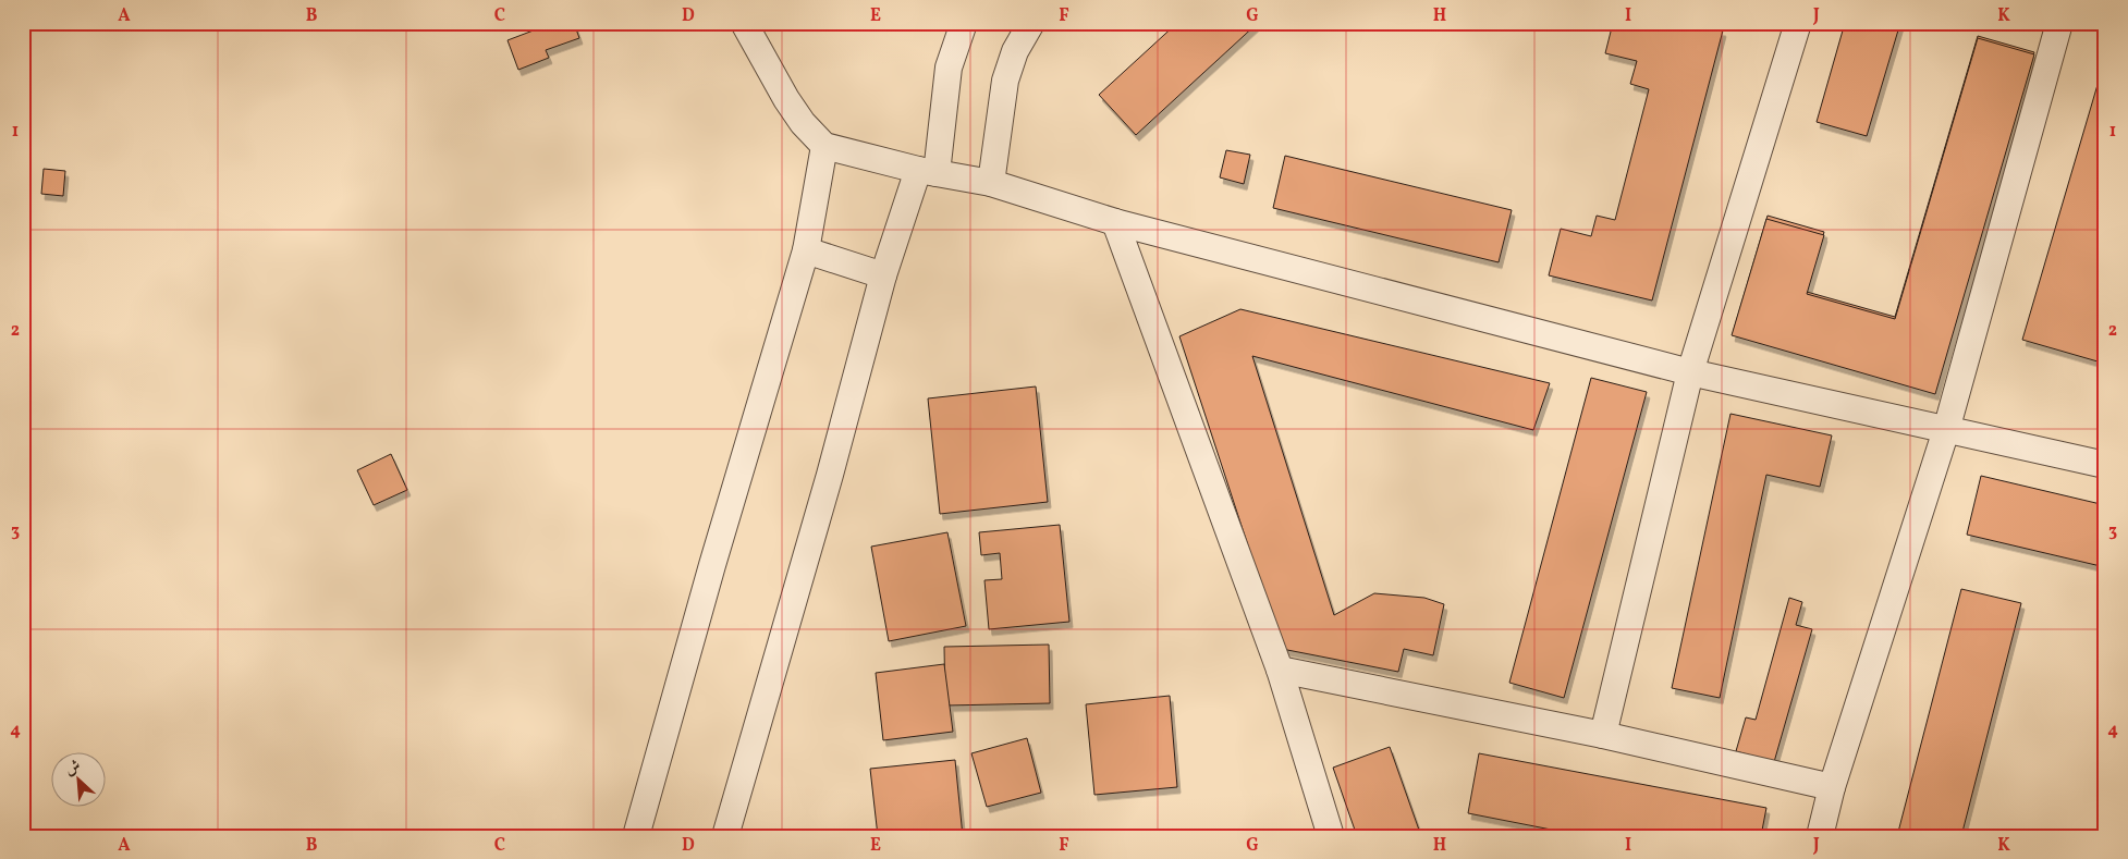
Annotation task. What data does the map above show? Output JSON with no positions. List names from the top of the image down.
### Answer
{
  "north": "top left",
  "grid": {
    "columns": [
      "A",
      "B",
      "C",
      "D",
      "E",
      "F",
      "G",
      "H",
      "I",
      "J",
      "K"
    ],
    "rows": [
      "1",
      "2",
      "3",
      "4"
    ]
  }
}
